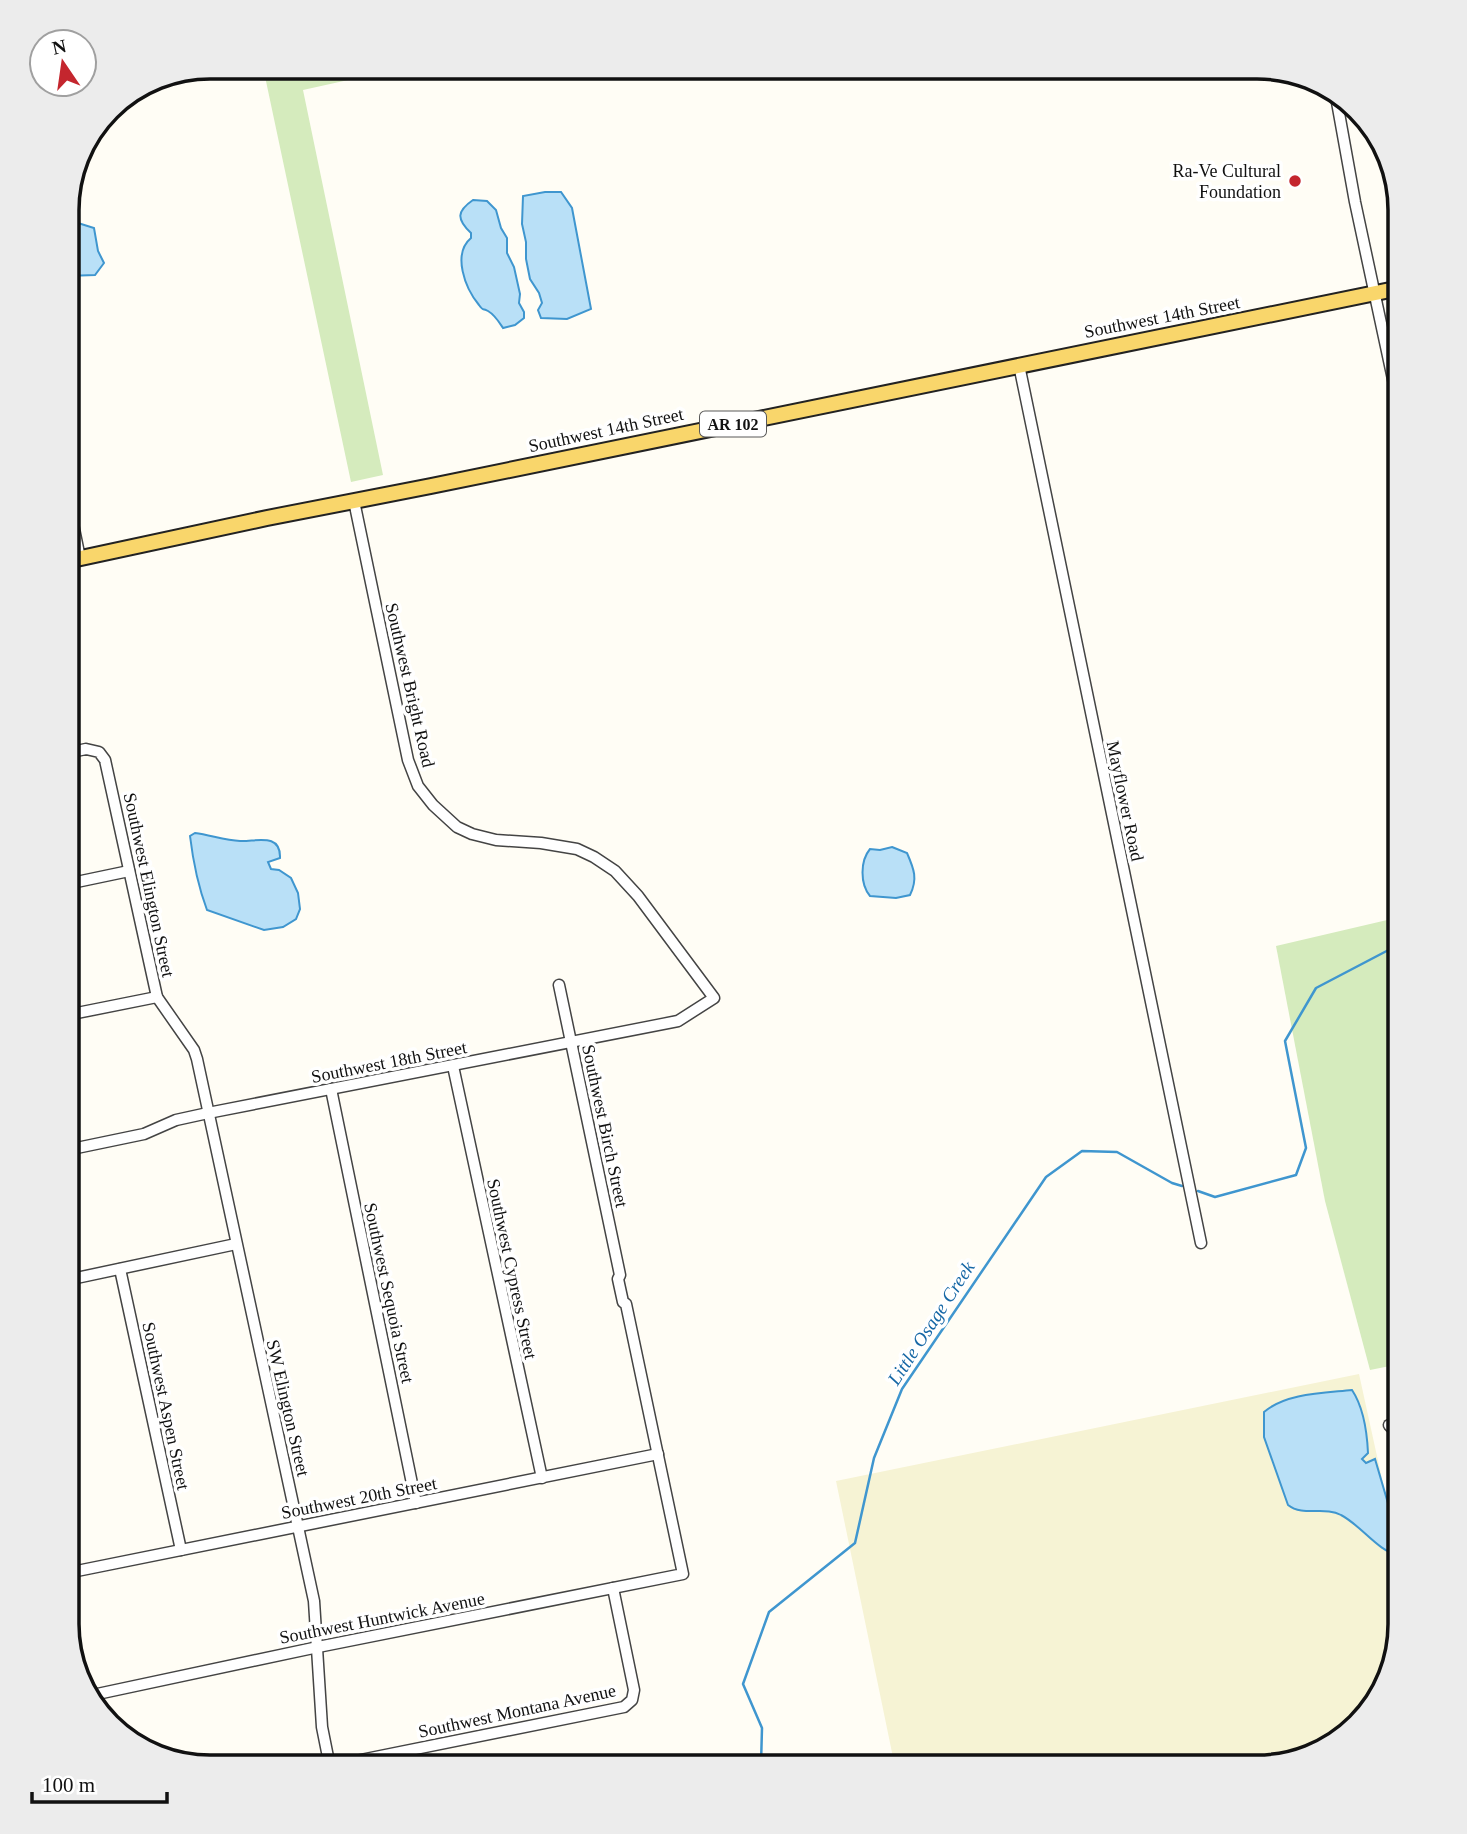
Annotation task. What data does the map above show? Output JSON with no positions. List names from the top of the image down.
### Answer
{
  "streets": {
    "main road": ["Southwest 14th Street", "AR 102"],
    "street": [
      "Southwest Bright Road",
      "Mayflower Road",
      "Southwest Elington Street",
      "Southwest 18th Street",
      "Southwest Birch Street",
      "Southwest Cypress Street",
      "Southwest Sequoia Street",
      "Southwest Aspen Street",
      "SW Elington Street",
      "Southwest 20th Street",
      "Southwest Huntwick Avenue",
      "Southwest Montana Avenue"
    ]
  },
  "crossings": [
    ["Southwest 14th Street", "Southwest Bright Road"],
    ["Southwest 14th Street", "Mayflower Road"],
    ["Southwest Bright Road", "Southwest 18th Street"],
    ["Southwest Elington Street", "SW Elington Street"],
    ["Southwest 18th Street", "Southwest Birch Street"],
    ["Southwest 18th Street", "Southwest Cypress Street"],
    ["Southwest 18th Street", "Southwest Sequoia Street"],
    ["Southwest 18th Street", "SW Elington Street"],
    ["Southwest Birch Street", "Southwest 20th Street"],
    ["Southwest Birch Street", "Southwest Huntwick Avenue"],
    ["Southwest Cypress Street", "Southwest 20th Street"],
    ["Southwest Sequoia Street", "Southwest 20th Street"],
    ["Southwest Aspen Street", "Southwest 20th Street"],
    ["SW Elington Street", "Southwest 20th Street"],
    ["SW Elington Street", "Southwest Huntwick Avenue"],
    ["Southwest Huntwick Avenue", "Southwest Montana Avenue"]
  ],
  "water": ["Little Osage Creek"],
  "places": ["Ra-Ve Cultural Foundation"],
  "scale_bar": "100 m",
  "north": "top"
}
